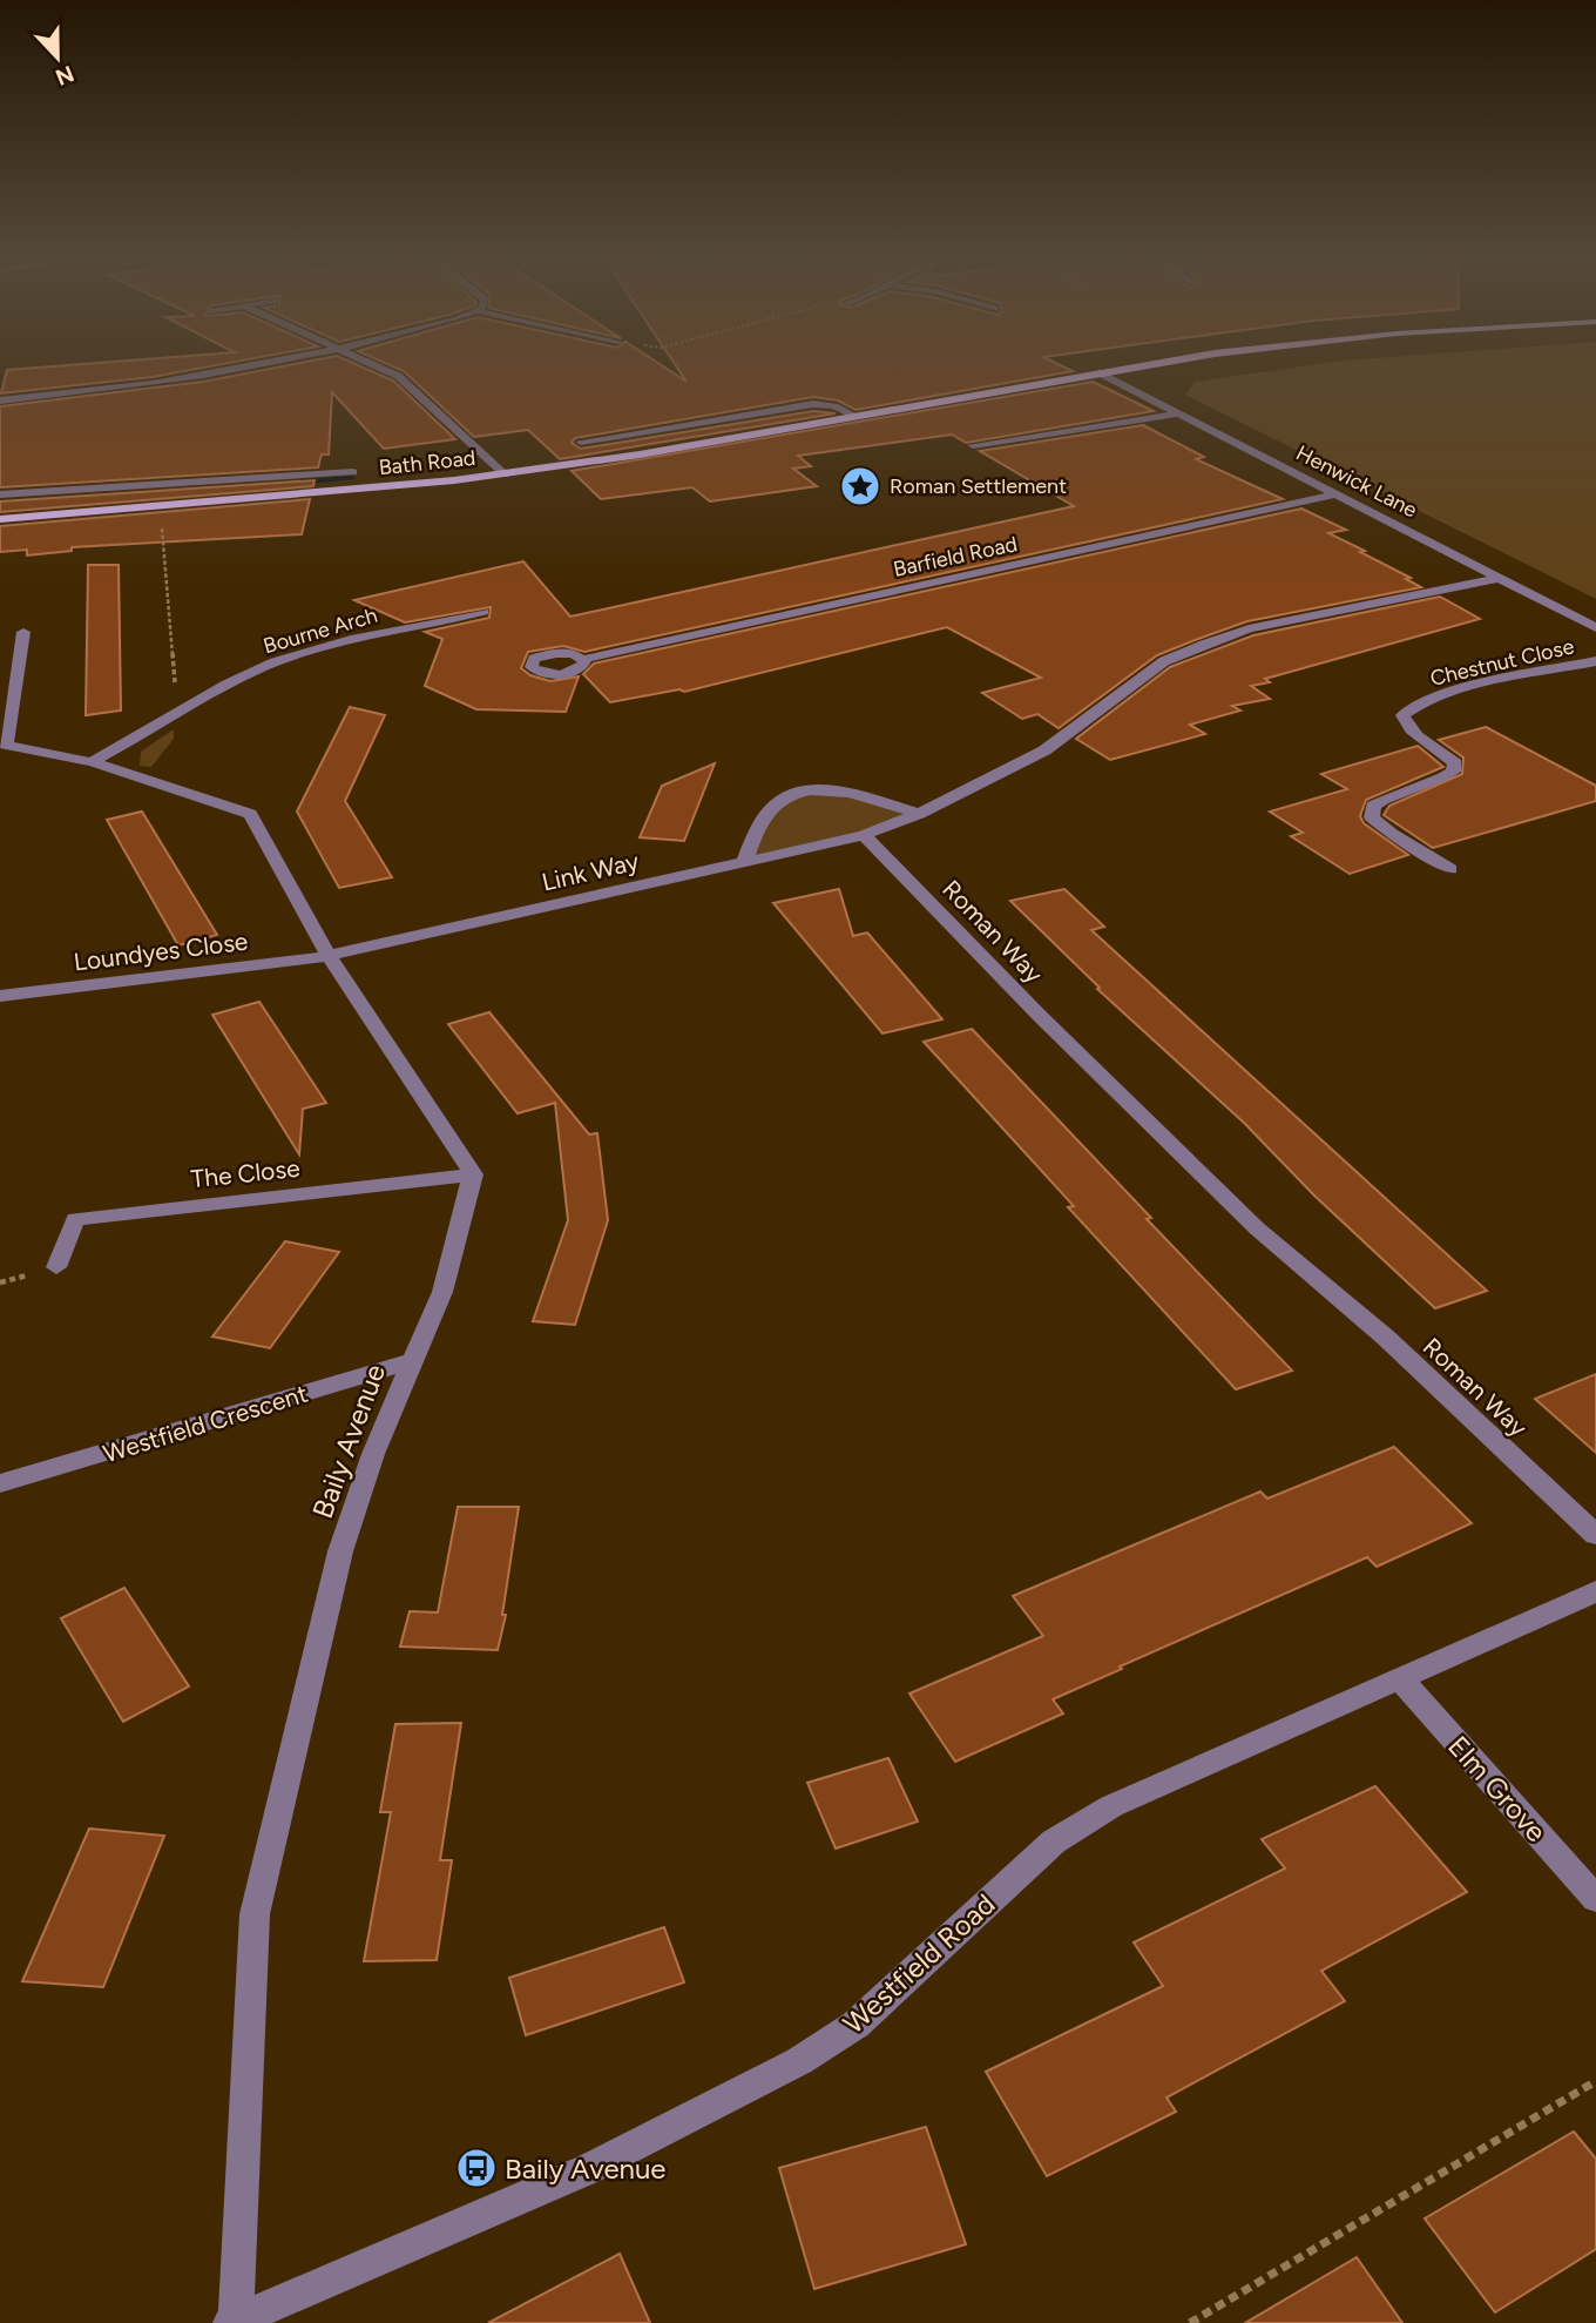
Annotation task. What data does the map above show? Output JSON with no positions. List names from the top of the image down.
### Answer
{
  "streets": {
    "main road": ["Bath Road"],
    "street": [
      "Henwick Lane",
      "Barfield Road",
      "Bourne Arch",
      "Chestnut Close",
      "Link Way",
      "Roman Way",
      "Loundyes Close",
      "The Close",
      "Westfield Crescent",
      "Baily Avenue",
      "Elm Grove",
      "Westfield Road"
    ]
  },
  "crossings": [
    ["Bath Road", "Henwick Lane"],
    ["Henwick Lane", "Barfield Road"],
    ["Link Way", "Roman Way"],
    ["Link Way", "Loundyes Close"],
    ["The Close", "Baily Avenue"],
    ["Westfield Crescent", "Baily Avenue"],
    ["Baily Avenue", "Westfield Road"],
    ["Elm Grove", "Westfield Road"]
  ],
  "places": {
    "place": ["Roman Settlement"],
    "bus stop": ["Baily Avenue"]
  },
  "north": "bottom"
}
